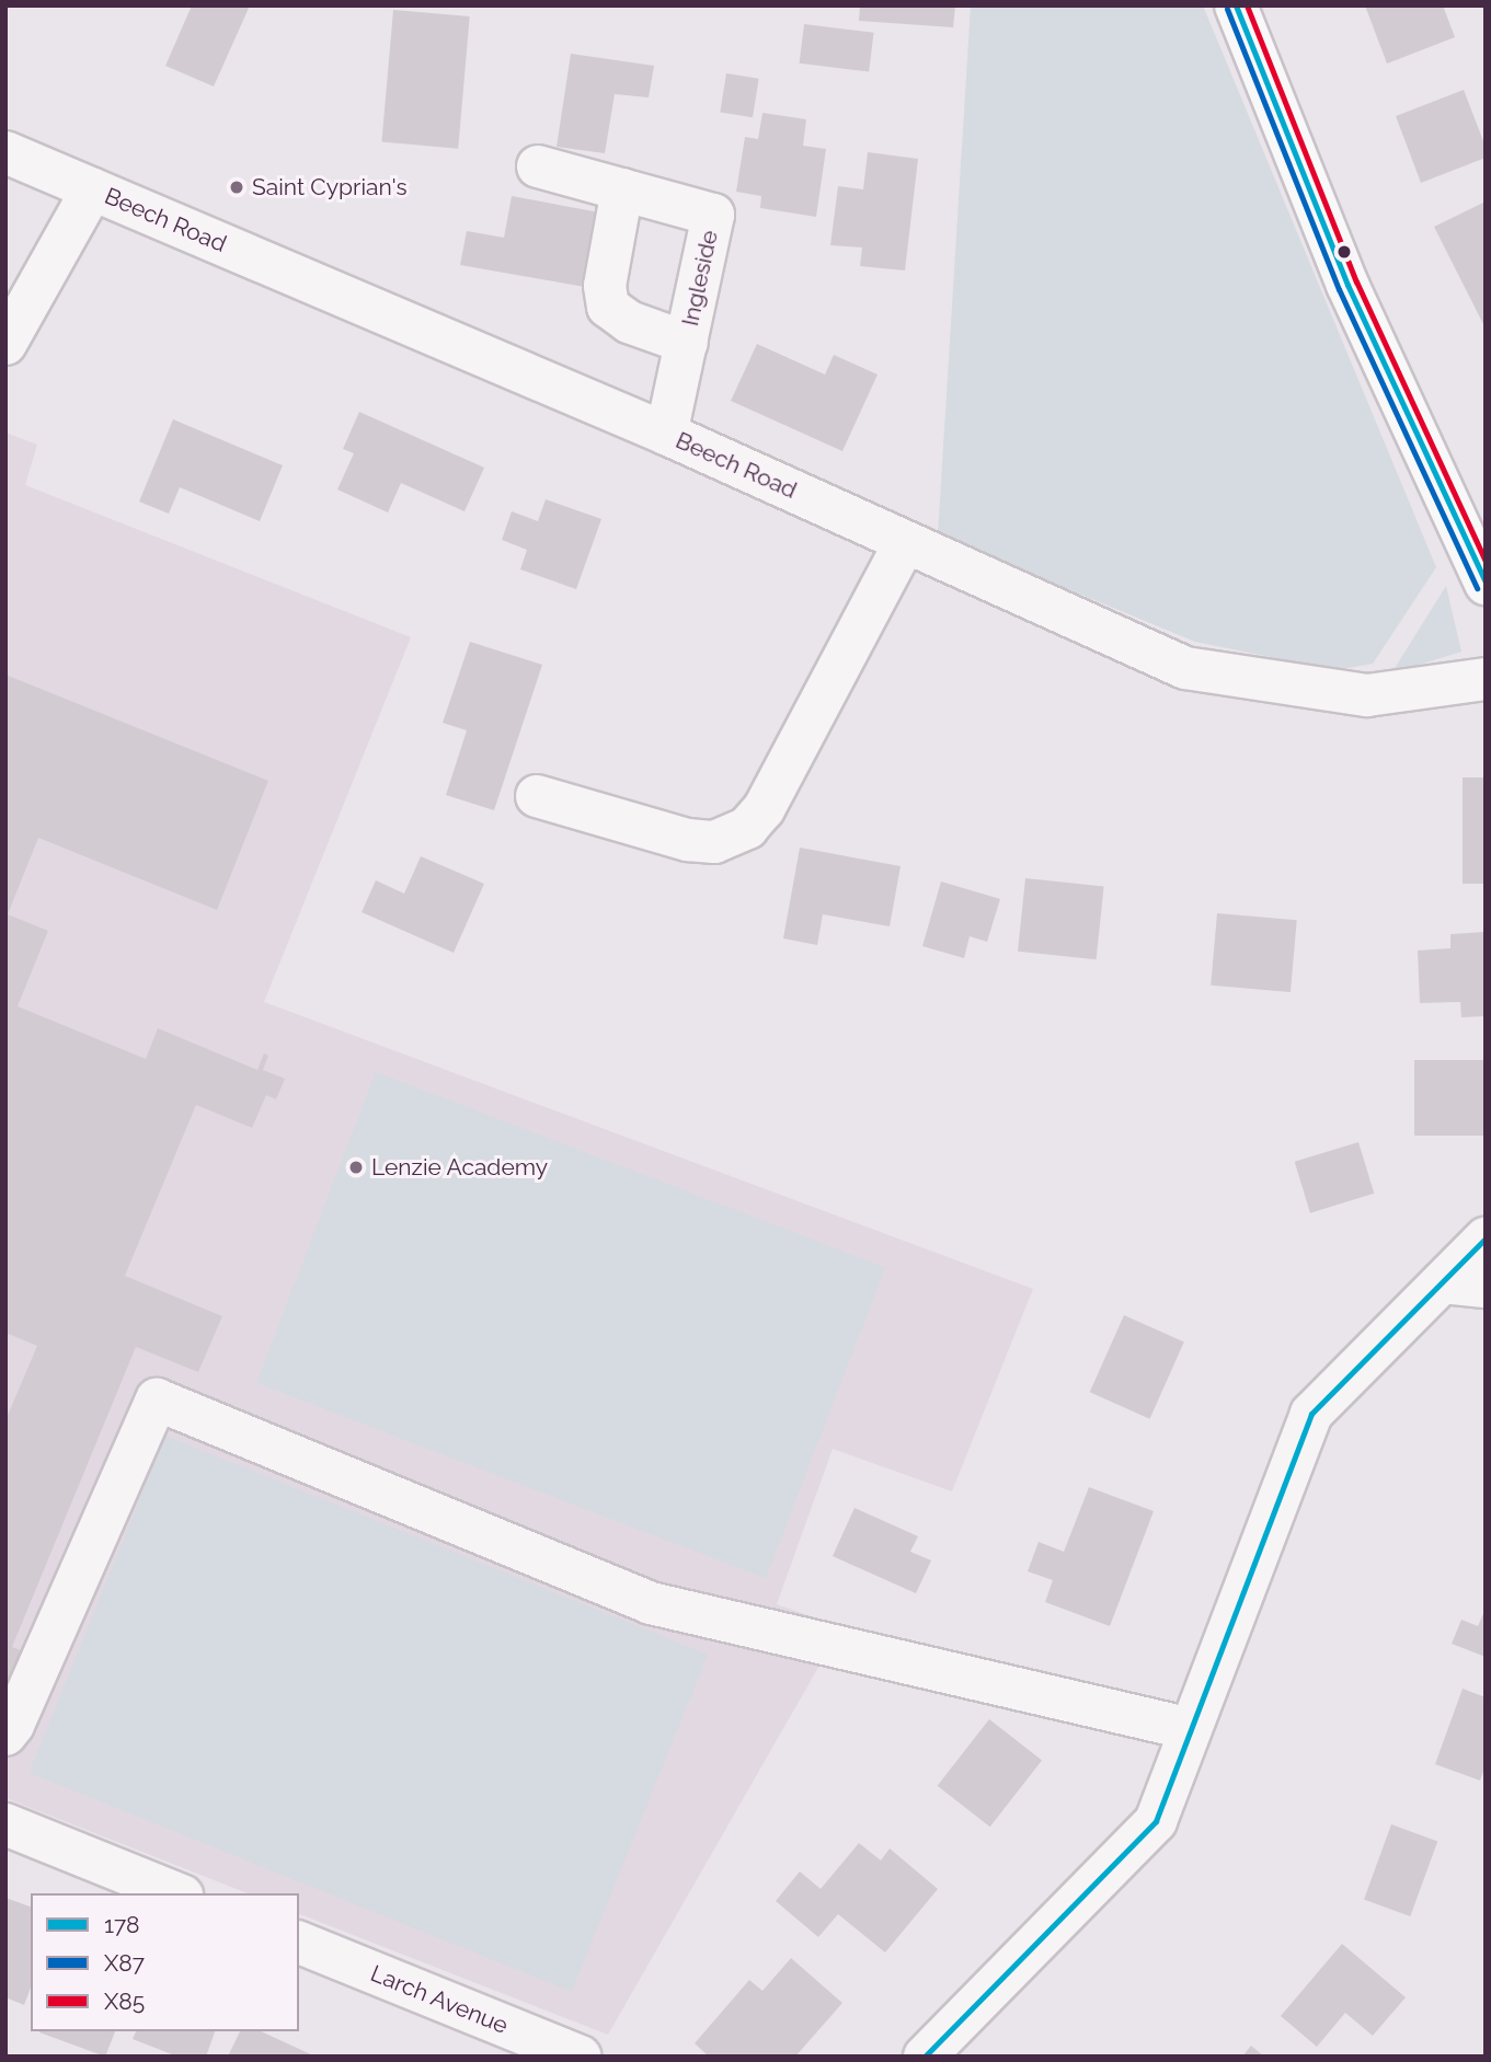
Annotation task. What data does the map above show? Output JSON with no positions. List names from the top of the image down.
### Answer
{
  "streets": {
    "street": ["Beech Road", "Ingleside", "Larch Avenue"]
  },
  "crossings": [
    ["Beech Road", "Ingleside"]
  ],
  "places": ["Saint Cyprian's", "Lenzie Academy"],
  "lines": ["transit line 178", "transit line X85", "transit line X87"],
  "legend": ["178", "X87", "X85"]
}
